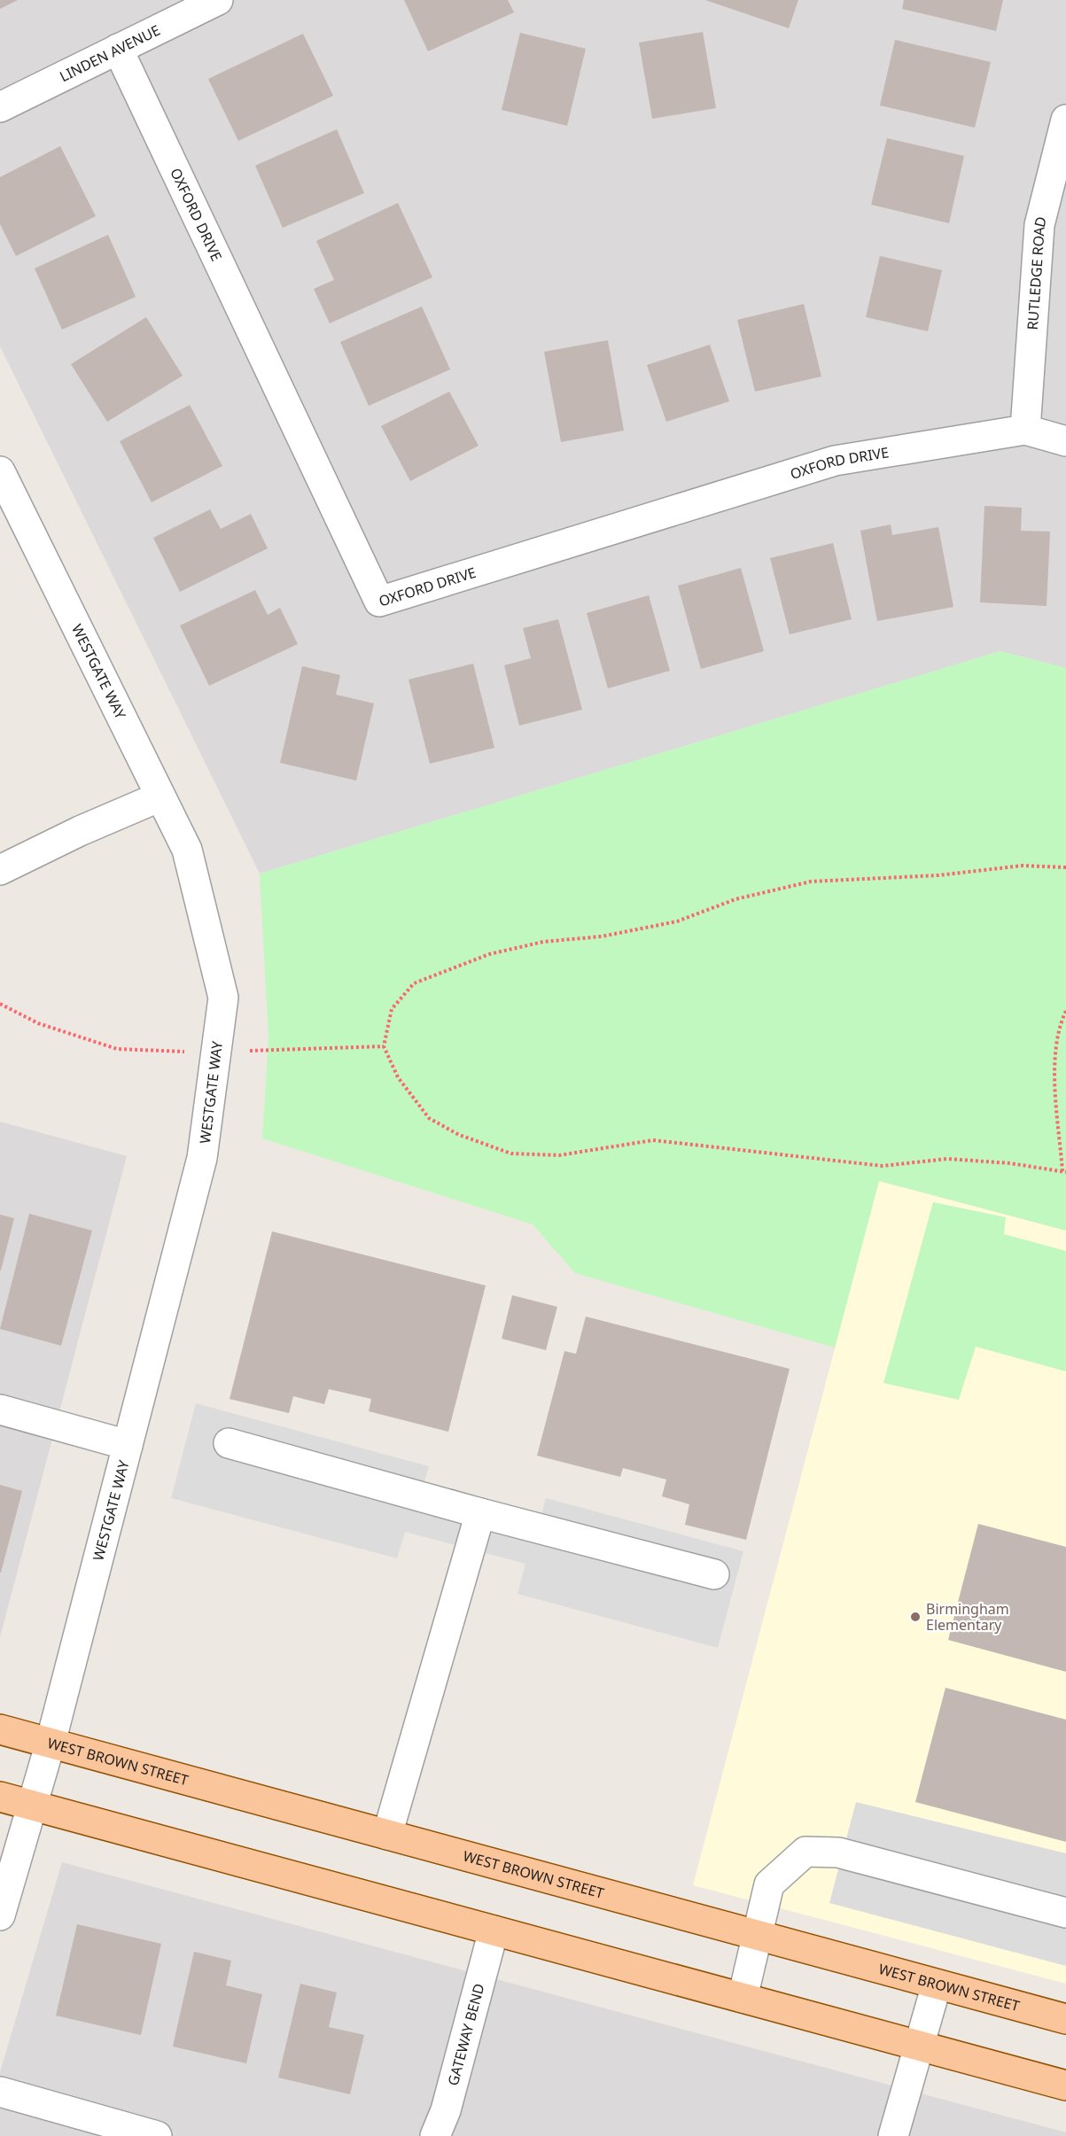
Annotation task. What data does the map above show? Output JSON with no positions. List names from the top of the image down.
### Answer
{
  "streets": {
    "main road": ["WEST BROWN STREET"],
    "street": [
      "LINDEN AVENUE",
      "OXFORD DRIVE",
      "RUTLEDGE ROAD",
      "WESTGATE WAY",
      "GATEWAY BEND"
    ]
  },
  "crossings": [
    ["LINDEN AVENUE", "OXFORD DRIVE"],
    ["OXFORD DRIVE", "RUTLEDGE ROAD"],
    ["WESTGATE WAY", "WEST BROWN STREET"]
  ],
  "places": ["Birmingham Elementary"]
}
